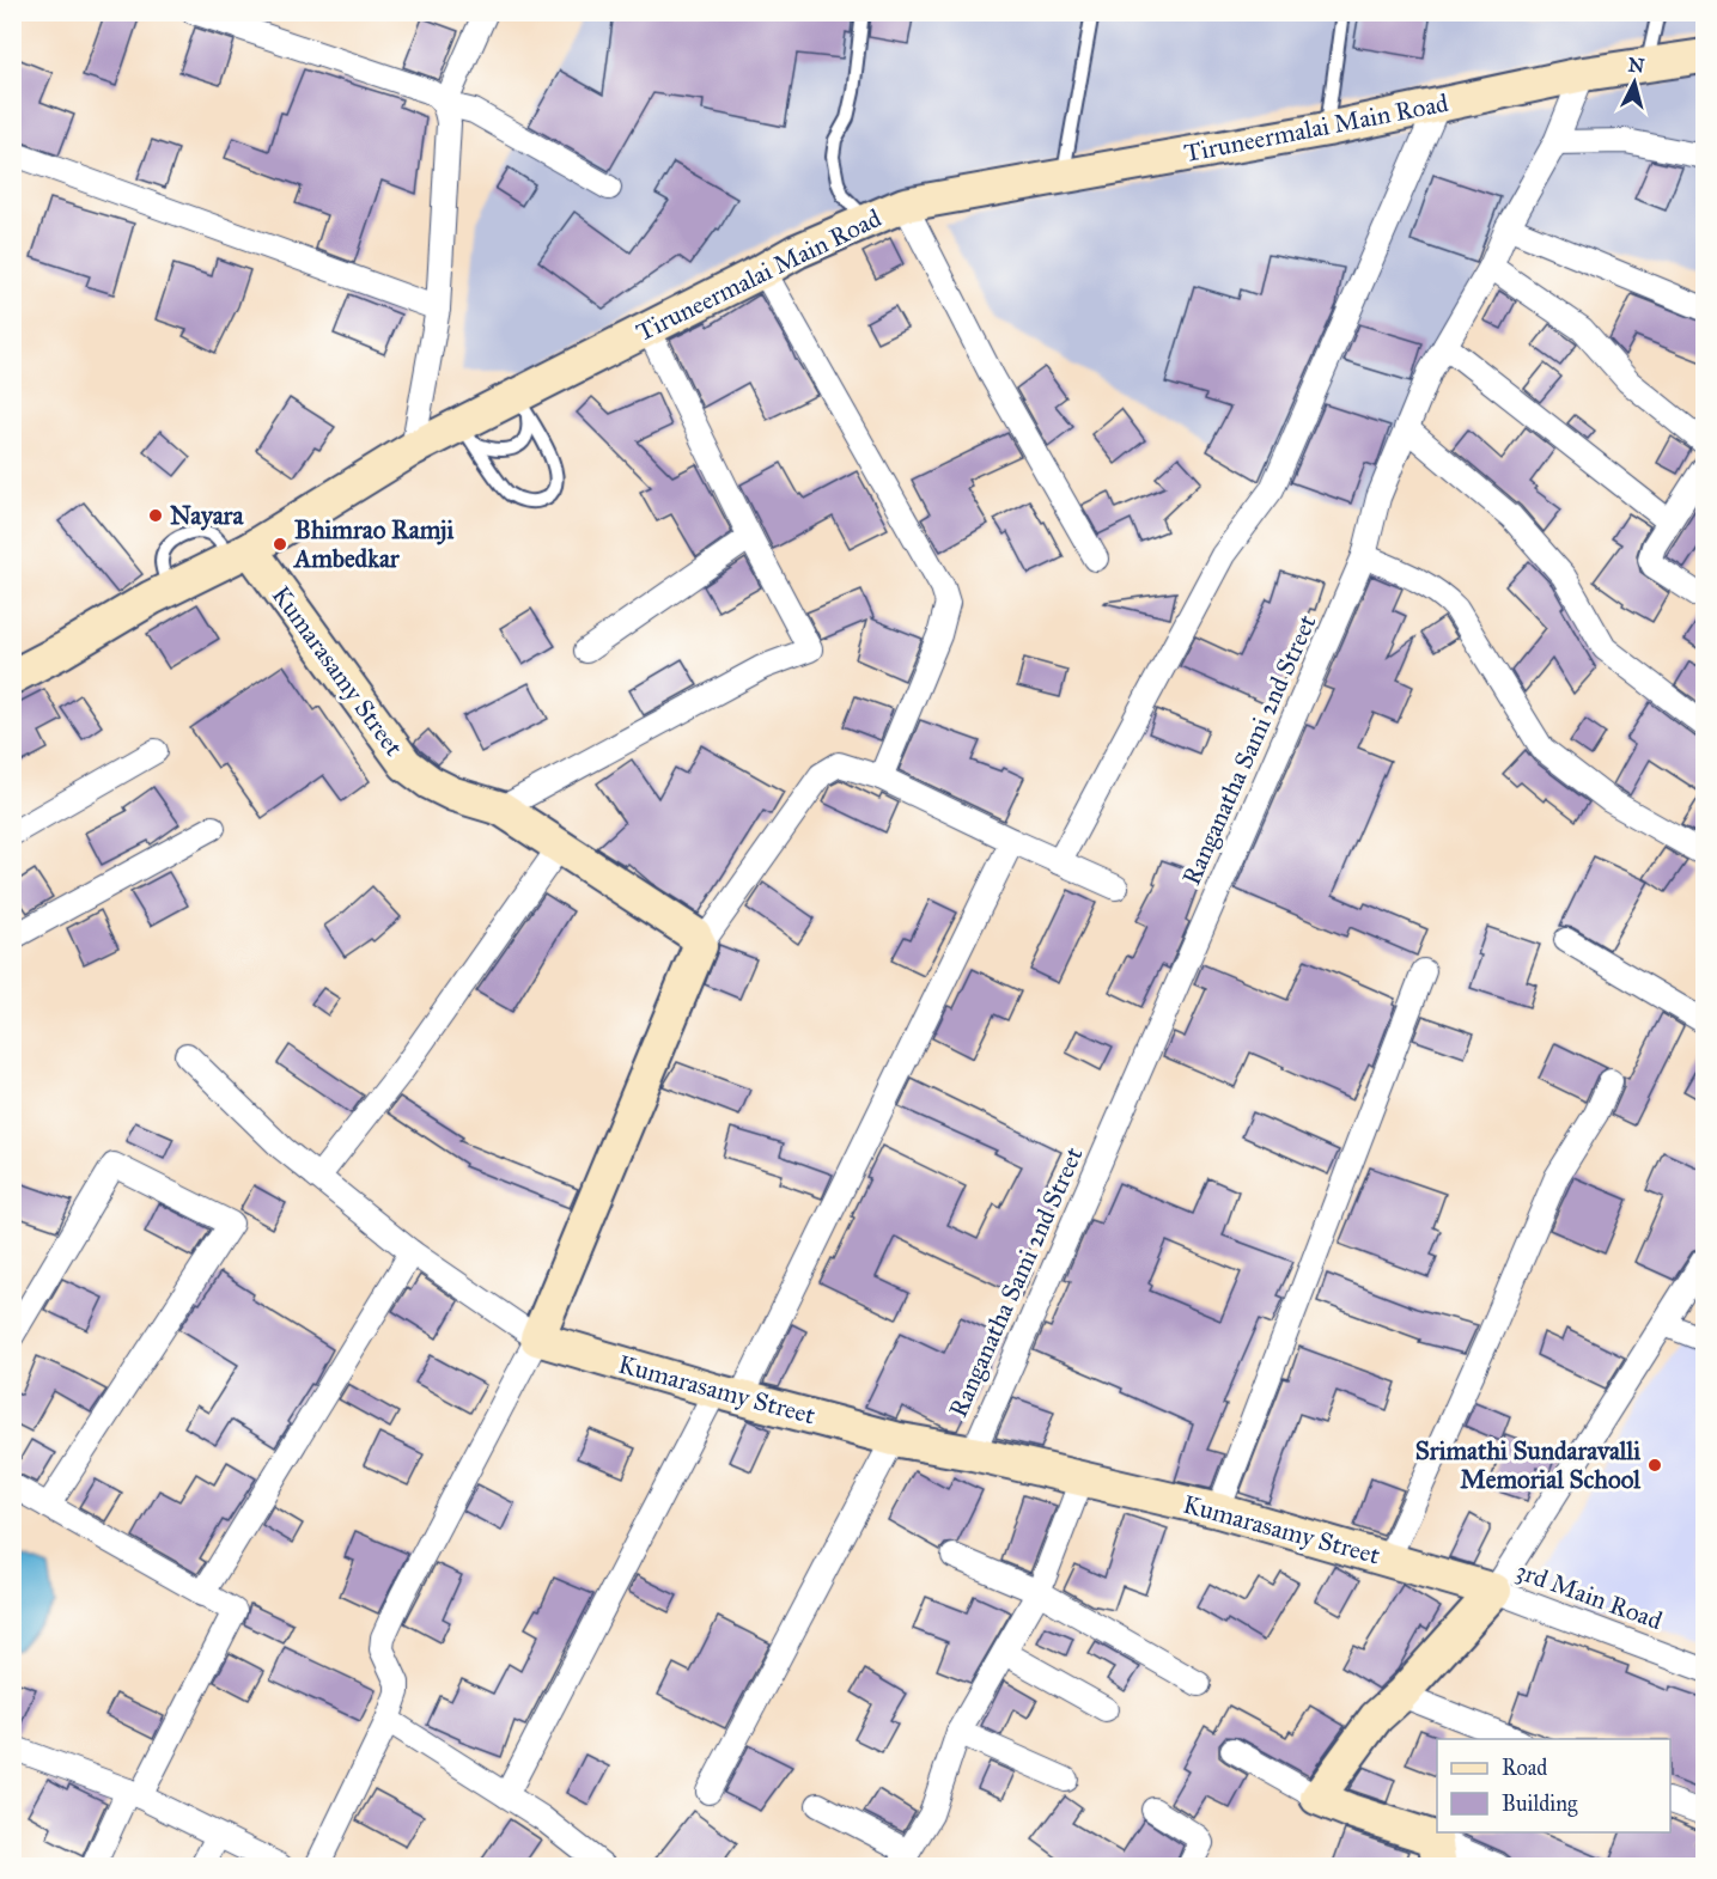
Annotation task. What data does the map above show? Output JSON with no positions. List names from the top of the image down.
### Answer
{
  "streets": {
    "street": [
      "Tiruneermalai Main Road",
      "Kumarasamy Street",
      "Ranganatha Sami 2nd Street",
      "3rd Main Road"
    ]
  },
  "crossings": [
    ["Tiruneermalai Main Road", "Kumarasamy Street"],
    ["Tiruneermalai Main Road", "Ranganatha Sami 2nd Street"],
    ["Kumarasamy Street", "Ranganatha Sami 2nd Street"],
    ["Kumarasamy Street", "3rd Main Road"]
  ],
  "places": ["Nayara", "Bhimrao Ramji Ambedkar", "Srimathi Sundaravalli Memorial School"],
  "legend": ["Road", "Building"],
  "north": "top"
}
